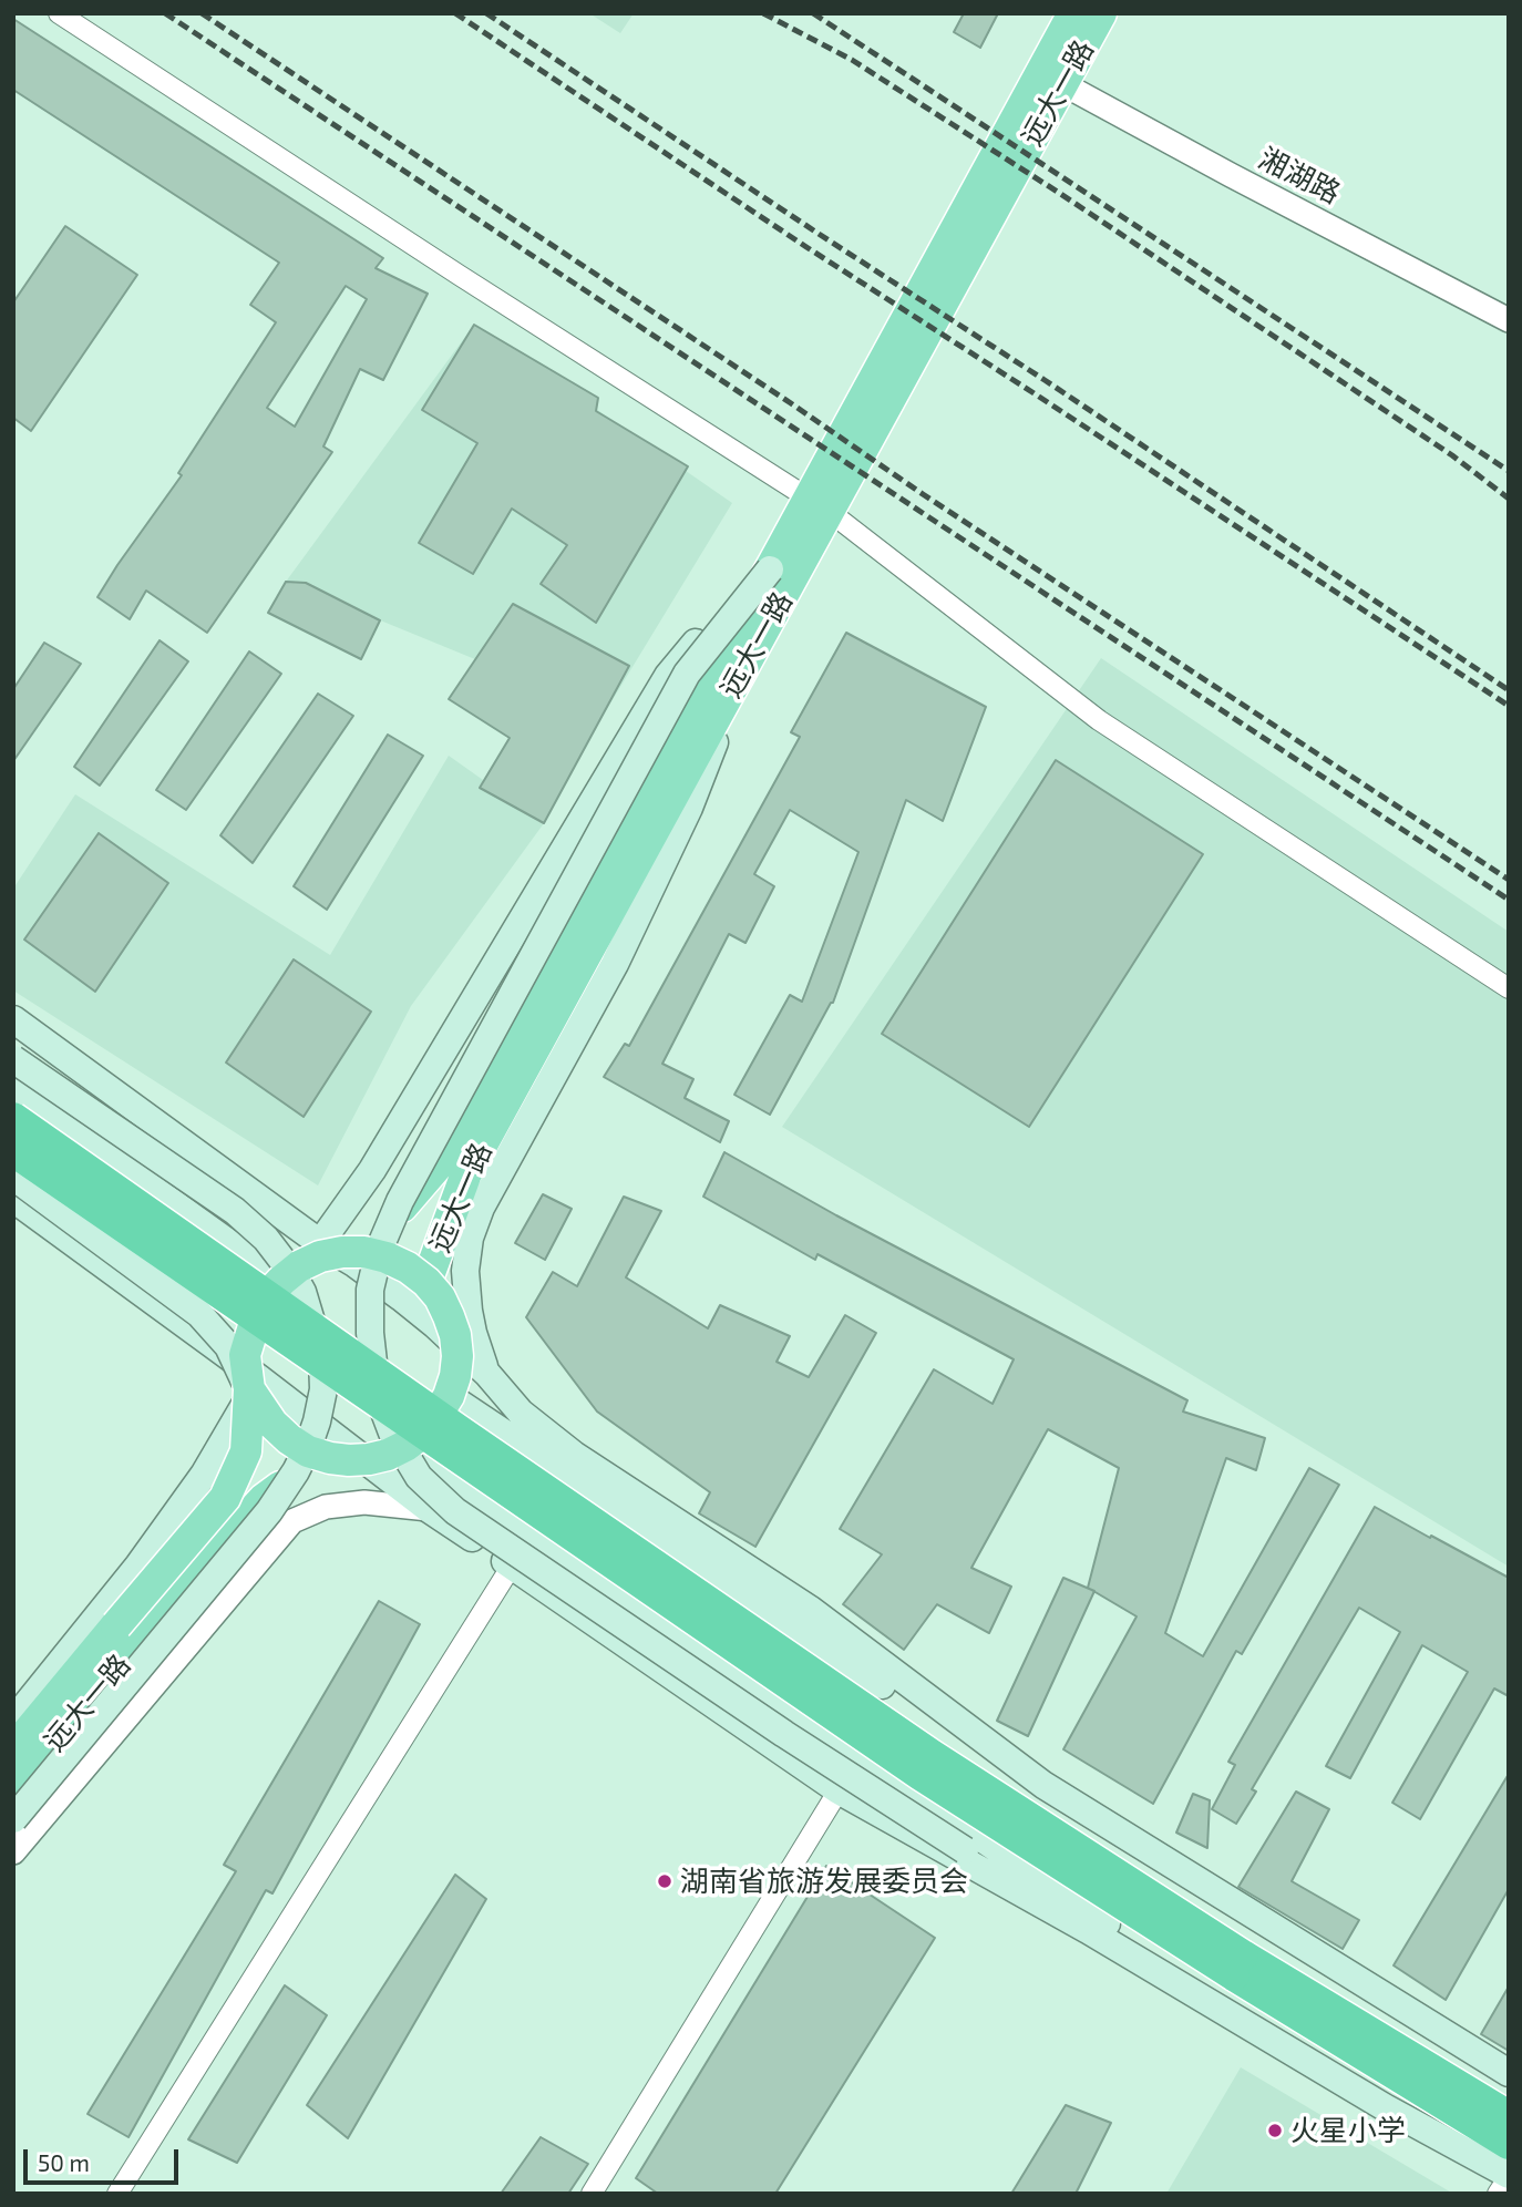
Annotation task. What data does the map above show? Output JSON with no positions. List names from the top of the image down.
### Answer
{
  "streets": {
    "main road": ["远大一路"],
    "street": ["湘湖路"]
  },
  "crossings": [
    ["远大一路", "湘湖路"]
  ],
  "places": ["湖南省旅游发展委员会", "火星小学"],
  "scale_bar": "50 m"
}
